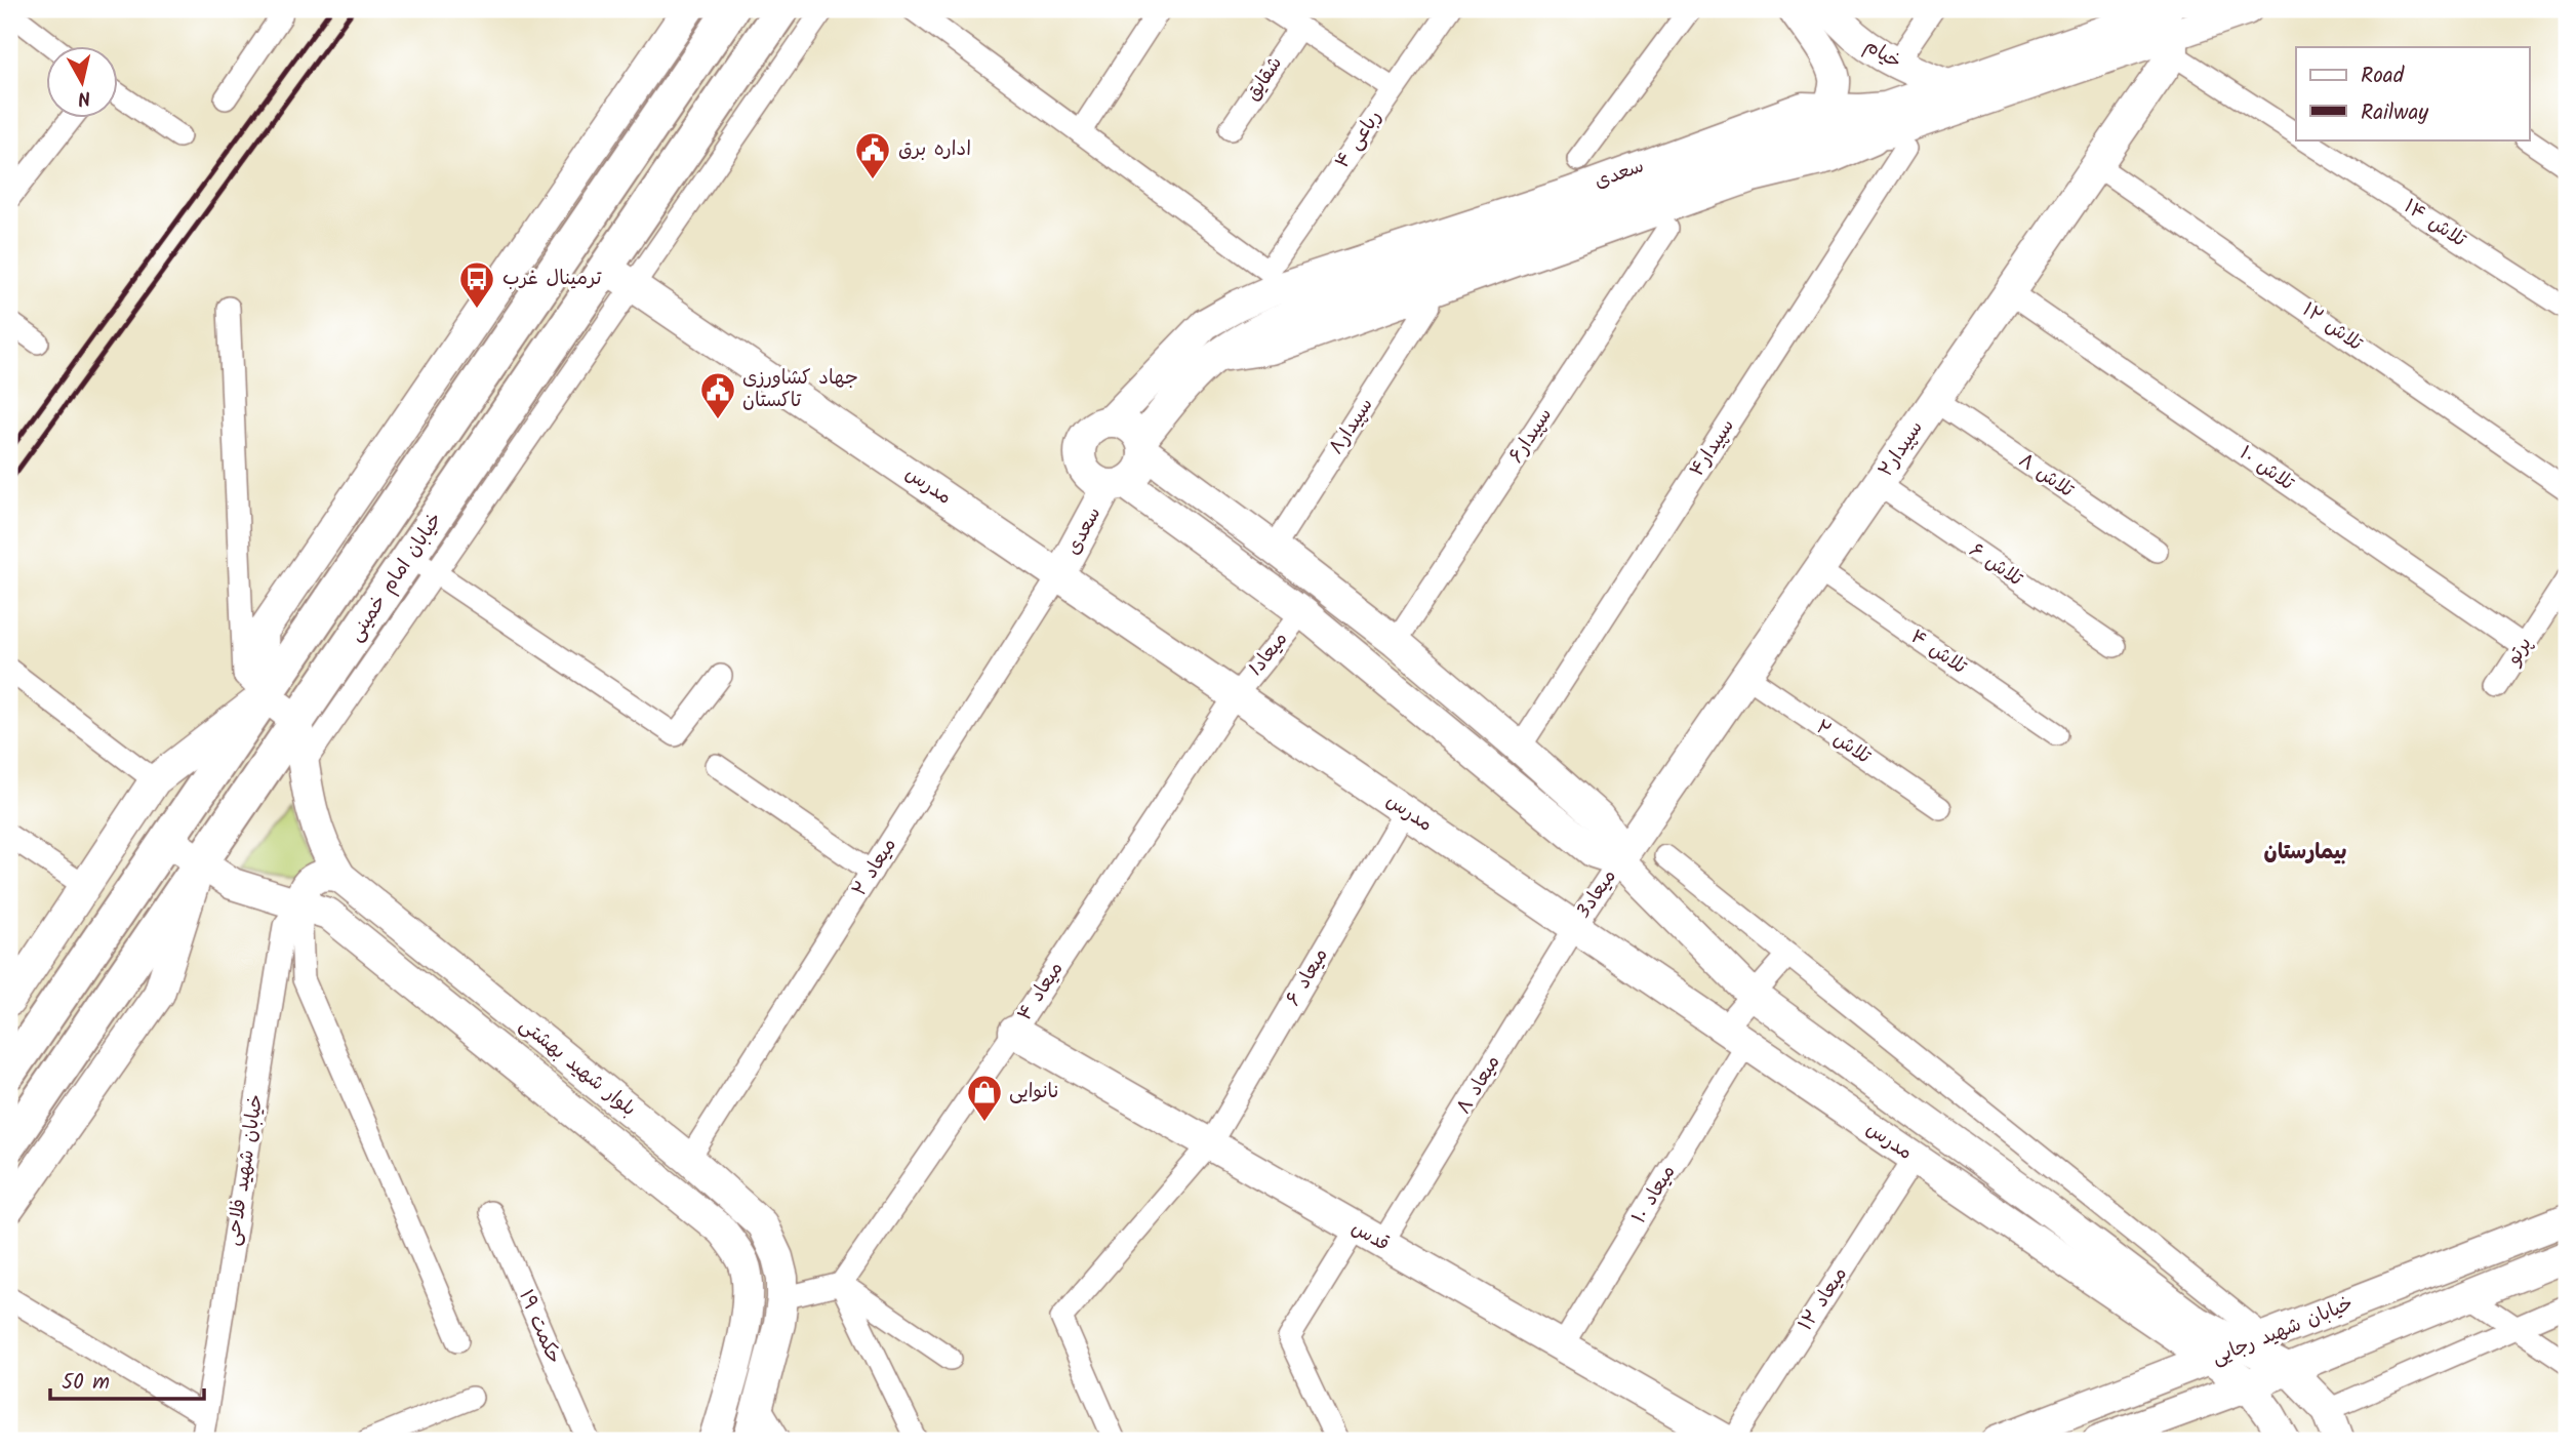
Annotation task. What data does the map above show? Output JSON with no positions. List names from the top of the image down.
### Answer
{
  "streets": {
    "main road": ["خیابان امام خمینی"],
    "street": [
      "خیام",
      "شقایق",
      "رباعی ۴",
      "سعدی",
      "تلاش ۱۴",
      "تلاش ۱۲",
      "سپیدار۸",
      "سپیدار۶",
      "سپیدار۴",
      "سپیدار۲",
      "تلاش ۱۰",
      "تلاش ۸",
      "مدرس",
      "تلاش ۶",
      "پرتو",
      "تلاش ۴",
      "میعاد1",
      "تلاش ۲",
      "میعاد ۲",
      "میعاد3",
      "میعاد ۶",
      "میعاد ۴",
      "بلوار شهید بهشتی",
      "میعاد ۸",
      "خیابان شهید فلاحی",
      "میعاد ۱۰",
      "قدس",
      "میعاد ۱۲",
      "حکمت ۱۹",
      "خیابان شهید رجایی"
    ]
  },
  "crossings": [
    ["خیام", "سعدی"],
    ["سعدی", "تلاش ۱۴"],
    ["سعدی", "سپیدار۴"],
    ["سعدی", "سپیدار۲"],
    ["سعدی", "مدرس"],
    ["سعدی", "میعاد ۲"],
    ["تلاش ۱۴", "سپیدار۲"],
    ["تلاش ۱۲", "سپیدار۲"],
    ["سپیدار۲", "تلاش ۱۰"],
    ["سپیدار۲", "تلاش ۸"],
    ["سپیدار۲", "مدرس"],
    ["سپیدار۲", "تلاش ۶"],
    ["سپیدار۲", "تلاش ۴"],
    ["سپیدار۲", "تلاش ۲"],
    ["سپیدار۲", "میعاد3"],
    ["تلاش ۱۰", "پرتو"],
    ["مدرس", "خیابان امام خمینی"],
    ["مدرس", "میعاد1"],
    ["مدرس", "میعاد ۲"],
    ["مدرس", "میعاد3"],
    ["مدرس", "میعاد ۶"],
    ["مدرس", "میعاد ۴"],
    ["مدرس", "میعاد ۸"],
    ["مدرس", "میعاد ۱۰"],
    ["مدرس", "میعاد ۱۲"],
    ["مدرس", "خیابان شهید رجایی"],
    ["خیابان امام خمینی", "بلوار شهید بهشتی"],
    ["میعاد1", "میعاد ۴"],
    ["میعاد ۲", "بلوار شهید بهشتی"],
    ["میعاد3", "میعاد ۸"],
    ["میعاد ۶", "قدس"],
    ["میعاد ۴", "قدس"],
    ["بلوار شهید بهشتی", "خیابان شهید فلاحی"],
    ["میعاد ۸", "قدس"],
    ["میعاد ۱۰", "قدس"]
  ],
  "districts": ["بیمارستان"],
  "places": {
    "public building": ["اداره برق", "جهاد کشاورزی تاکستان"],
    "bus stop": ["ترمینال غرب"],
    "shop": ["نانوایی"]
  },
  "legend": ["Road", "Railway"],
  "scale_bar": "50 m",
  "north": "bottom"
}
